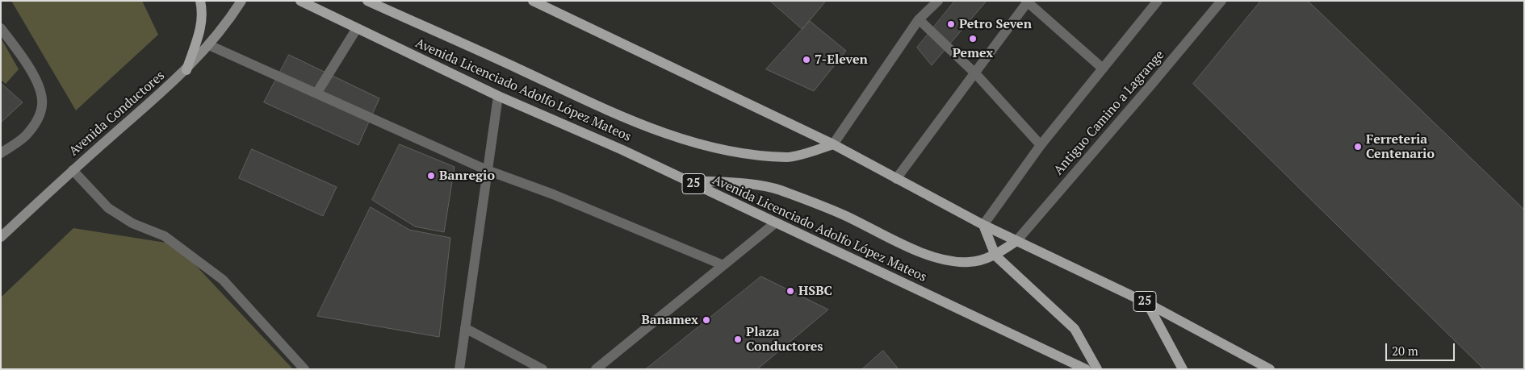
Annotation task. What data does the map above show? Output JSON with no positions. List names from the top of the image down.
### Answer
{
  "streets": {
    "main road": ["Avenida Licenciado Adolfo López Mateos", "Avenida Conductores", "25"],
    "street": ["Antiguo Camino a Lagrange"]
  },
  "crossings": [
    ["Antiguo Camino a Lagrange", "25"]
  ],
  "places": [
    "Petro Seven",
    "Pemex",
    "7-Eleven",
    "Ferreteria Centenario",
    "Banregio",
    "HSBC",
    "Banamex",
    "Plaza Conductores"
  ],
  "scale_bar": "20 m"
}
